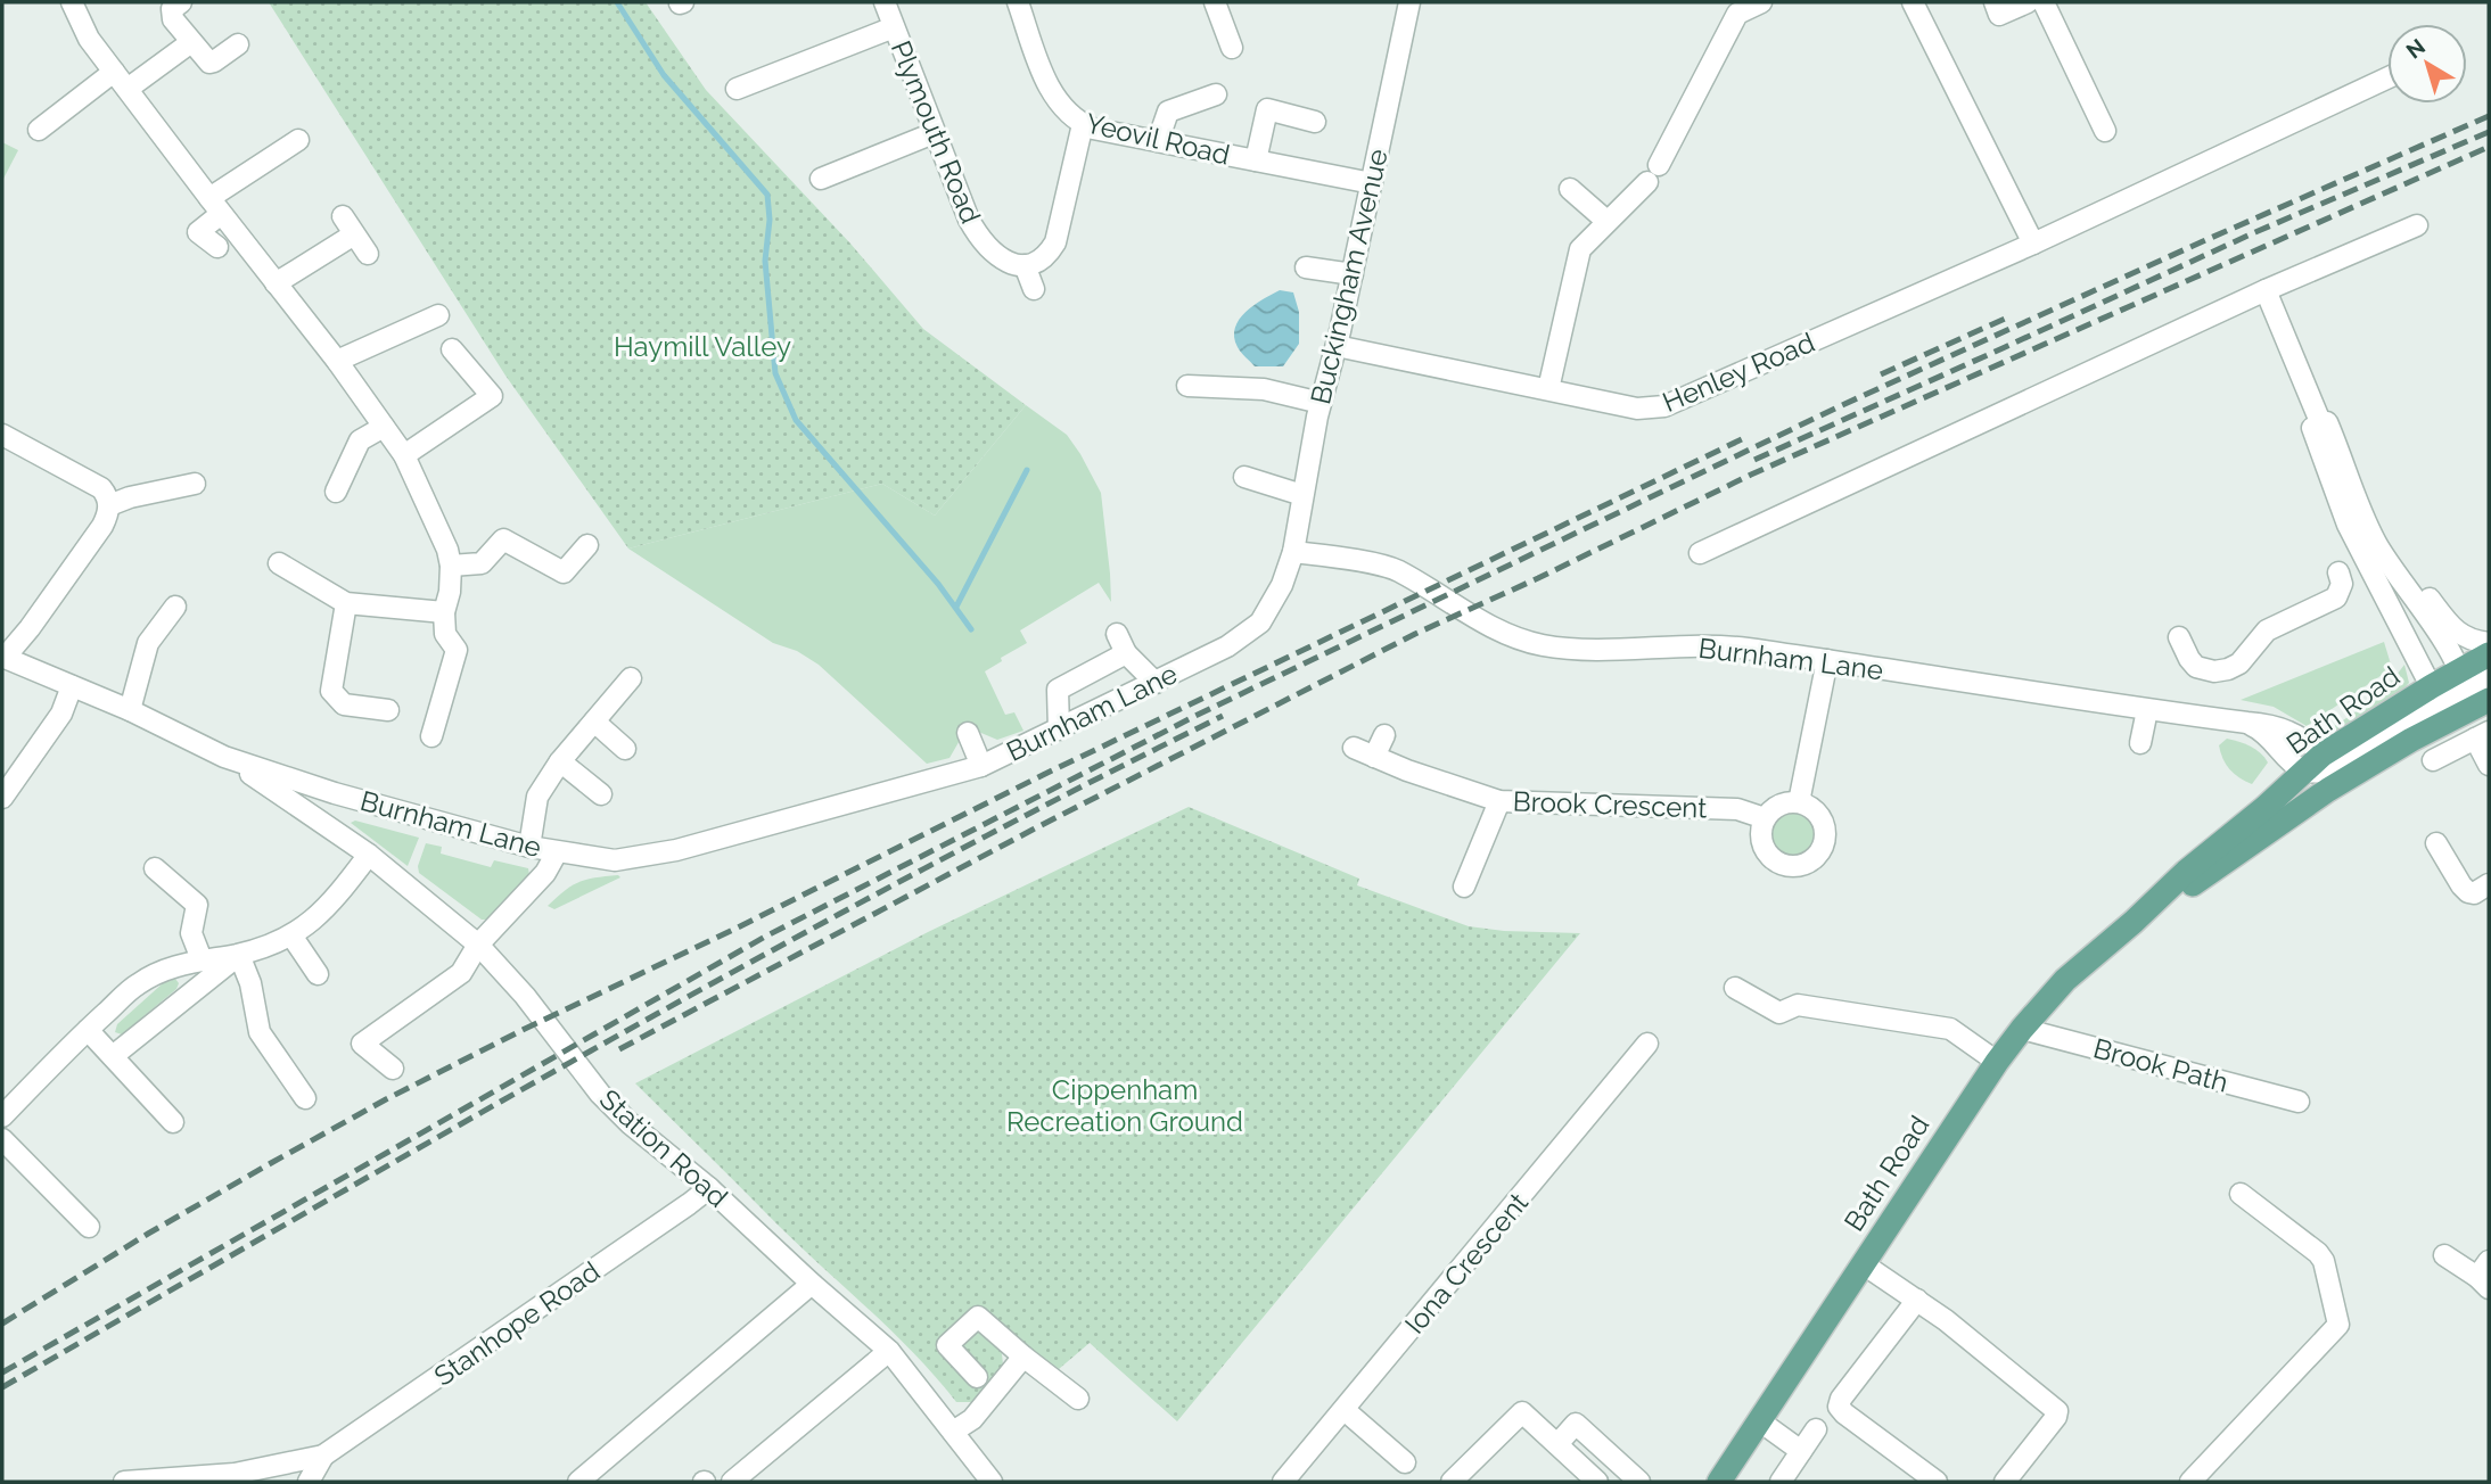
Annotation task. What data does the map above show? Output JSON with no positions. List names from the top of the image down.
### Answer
{
  "streets": {
    "main road": ["Bath Road"],
    "street": [
      "Plymouth Road",
      "Yeovil Road",
      "Buckingham Avenue",
      "Henley Road",
      "Burnham Lane",
      "Brook Crescent",
      "Brook Path",
      "Station Road",
      "Iona Crescent",
      "Stanhope Road"
    ]
  },
  "crossings": [
    ["Yeovil Road", "Buckingham Avenue"],
    ["Buckingham Avenue", "Henley Road"],
    ["Buckingham Avenue", "Burnham Lane"],
    ["Burnham Lane", "Bath Road"],
    ["Burnham Lane", "Station Road"],
    ["Bath Road", "Brook Path"],
    ["Station Road", "Stanhope Road"]
  ],
  "parks": ["Haymill Valley", "Cippenham Recreation Ground"],
  "north": "top left"
}
